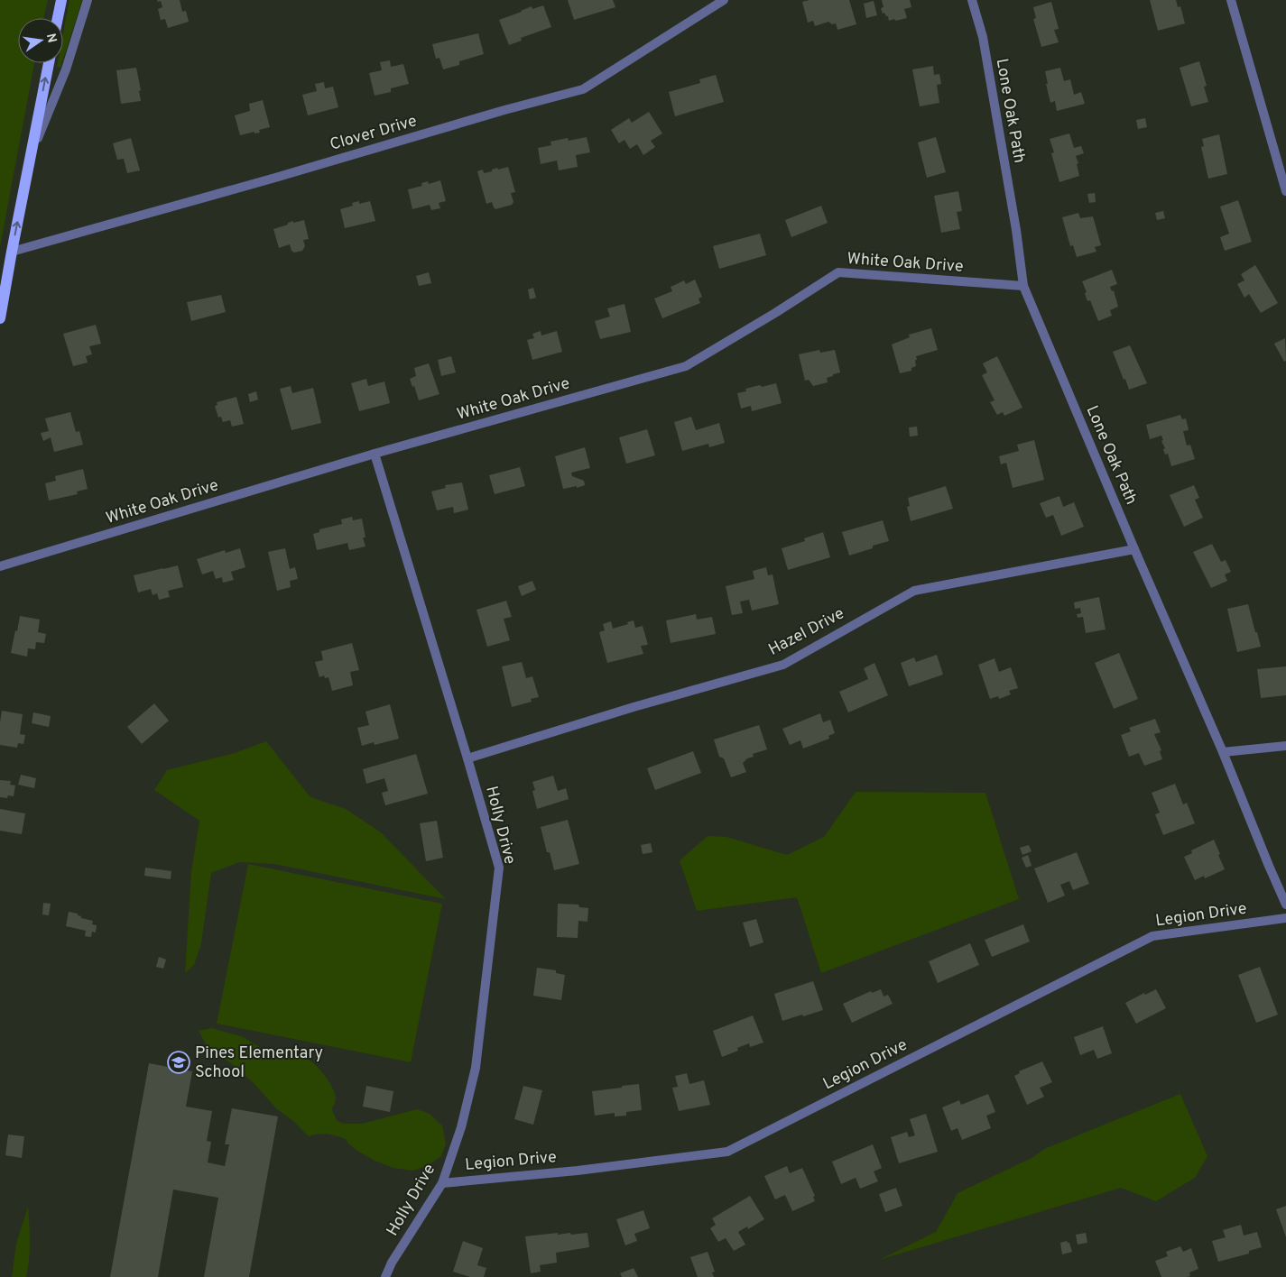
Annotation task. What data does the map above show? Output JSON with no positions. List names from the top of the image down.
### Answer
{
  "streets": {
    "street": [
      "Lone Oak Path",
      "Clover Drive",
      "White Oak Drive",
      "Hazel Drive",
      "Holly Drive",
      "Legion Drive"
    ]
  },
  "crossings": [
    ["Lone Oak Path", "White Oak Drive"],
    ["Lone Oak Path", "Hazel Drive"],
    ["White Oak Drive", "Holly Drive"],
    ["Hazel Drive", "Holly Drive"],
    ["Holly Drive", "Legion Drive"]
  ],
  "places": {
    "school or university": ["Pines Elementary School"]
  },
  "north": "right"
}
